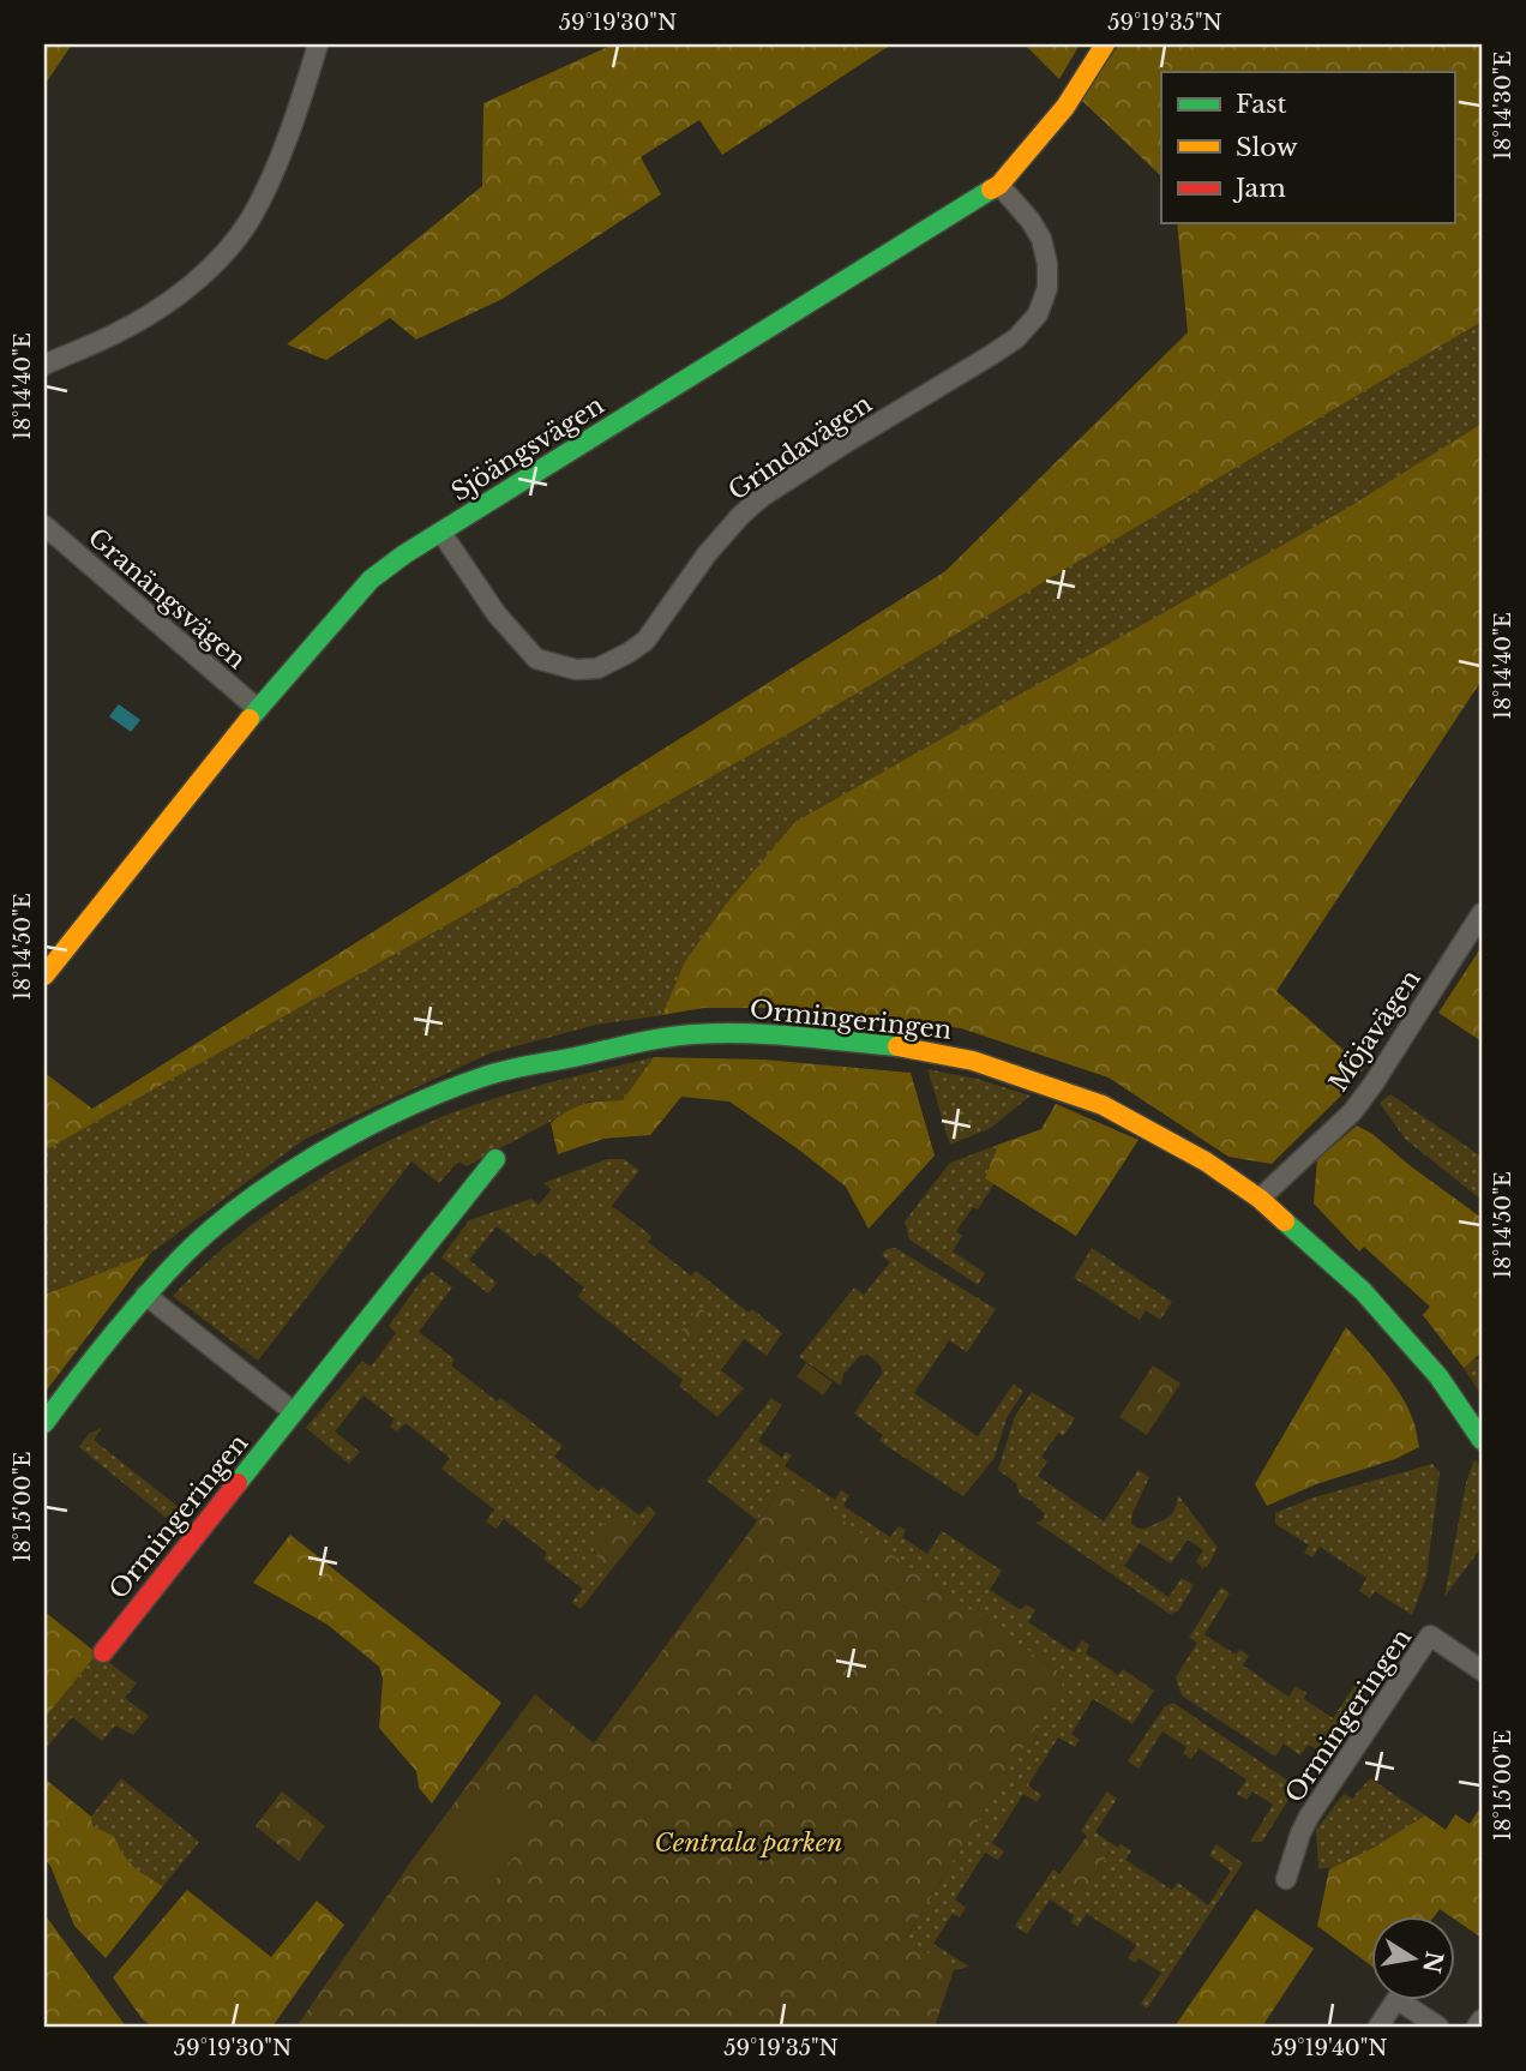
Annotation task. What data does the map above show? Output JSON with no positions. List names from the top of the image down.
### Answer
{
  "streets": {
    "street": [
      "Grindavägen",
      "Sjöängsvägen",
      "Granängsvägen",
      "Ormingeringen",
      "Möjavägen"
    ]
  },
  "crossings": [
    ["Grindavägen", "Sjöängsvägen"],
    ["Sjöängsvägen", "Granängsvägen"],
    ["Ormingeringen", "Möjavägen"]
  ],
  "parks": ["Centrala parken"],
  "legend": ["Fast", "Slow", "Jam"],
  "north": "right",
  "coordinates": [
    "59°19'30\"N",
    "59°19'35\"N",
    "18°14'30\"E",
    "18°14'40\"E",
    "18°14'50\"E",
    "18°15'00\"E",
    "59°19'40\"N"
  ]
}
